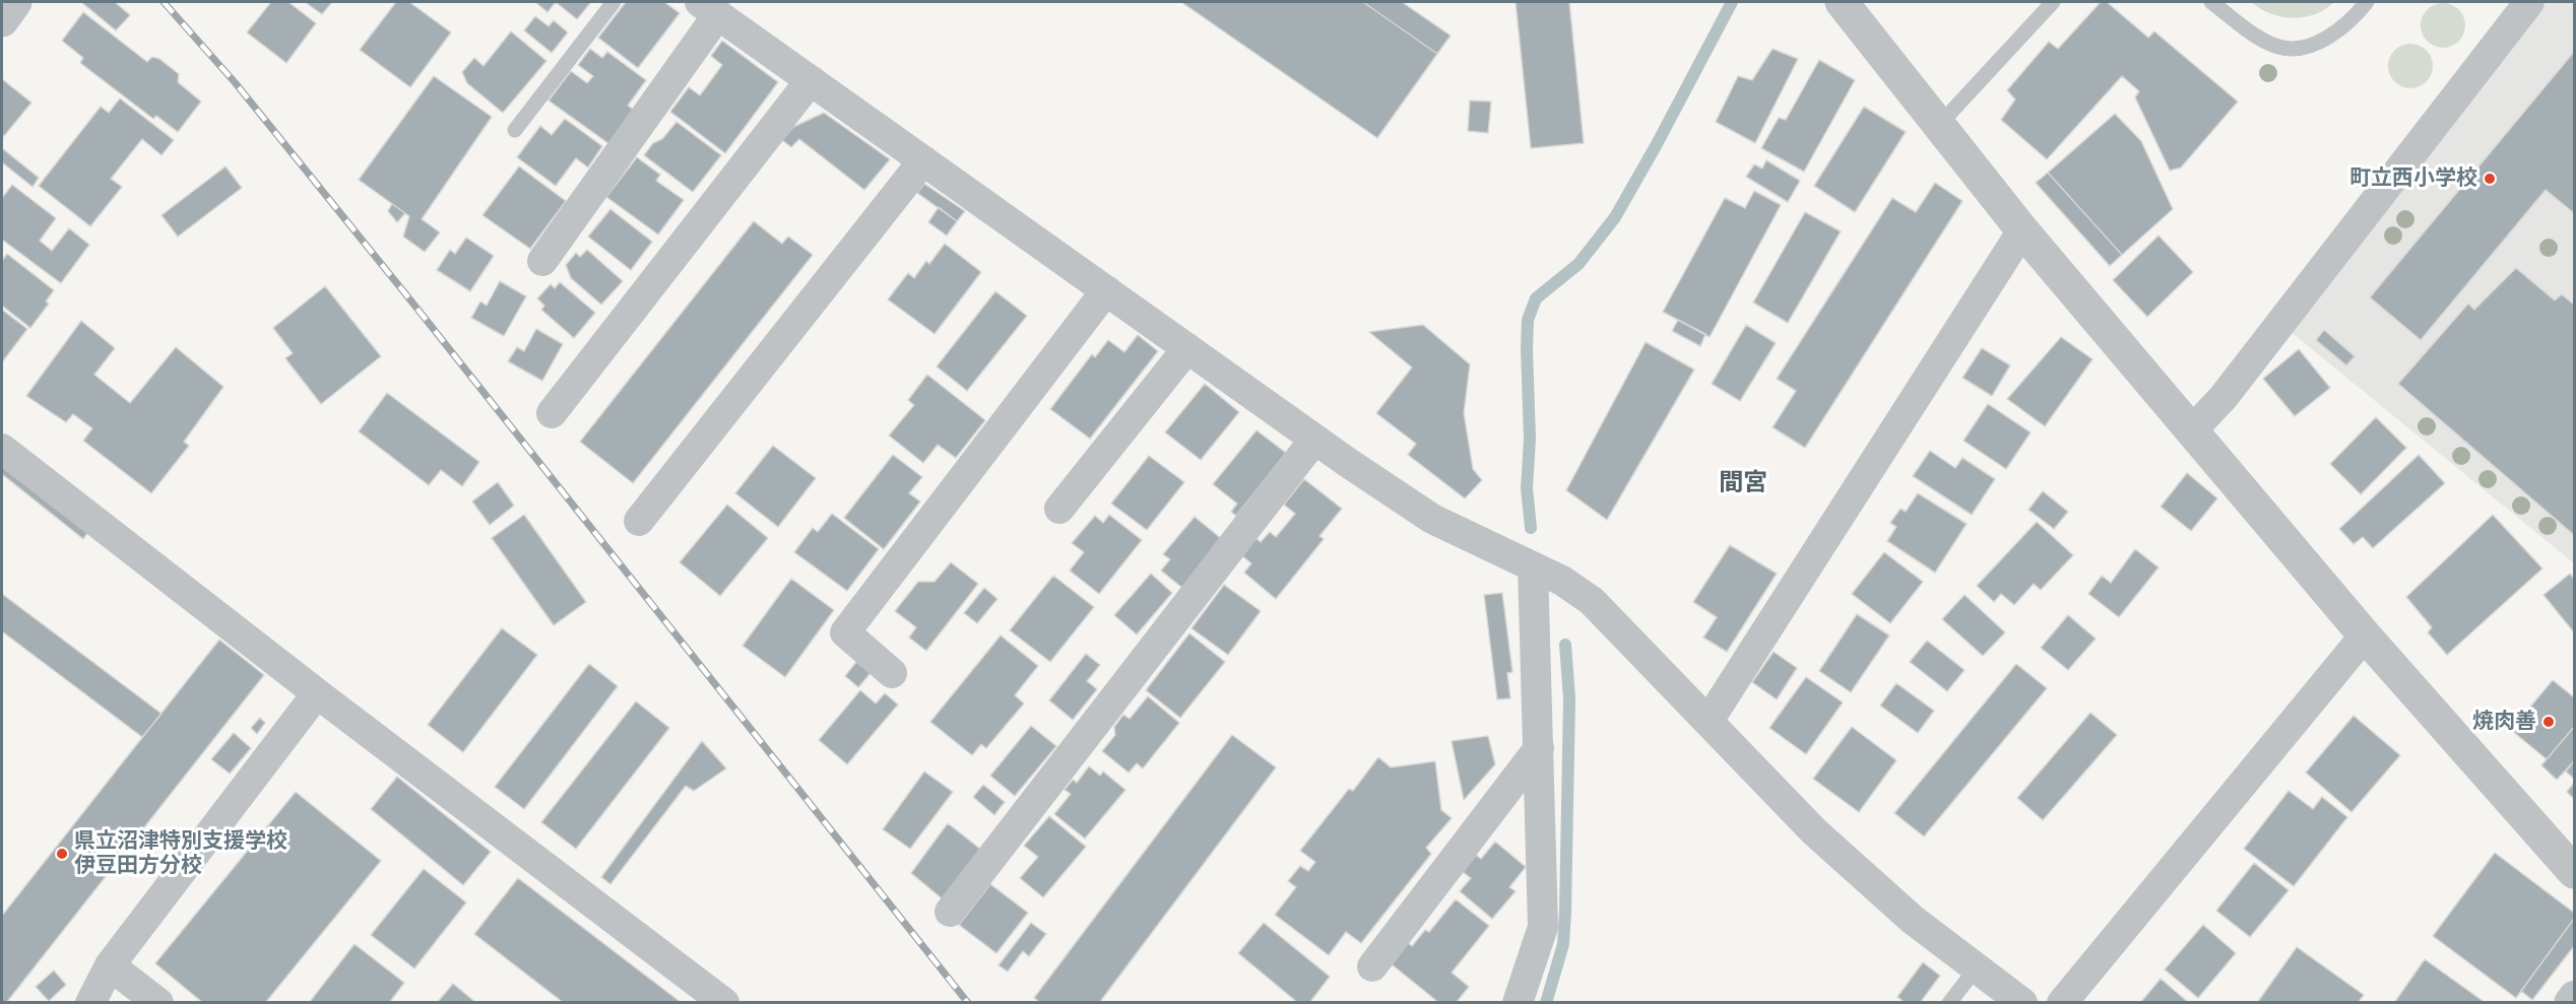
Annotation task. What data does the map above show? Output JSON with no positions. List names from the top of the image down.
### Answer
{
  "districts": ["間宮"],
  "places": ["町立西小学校", "焼肉善", "県立沼津特別支援学校 伊豆田方分校"]
}
